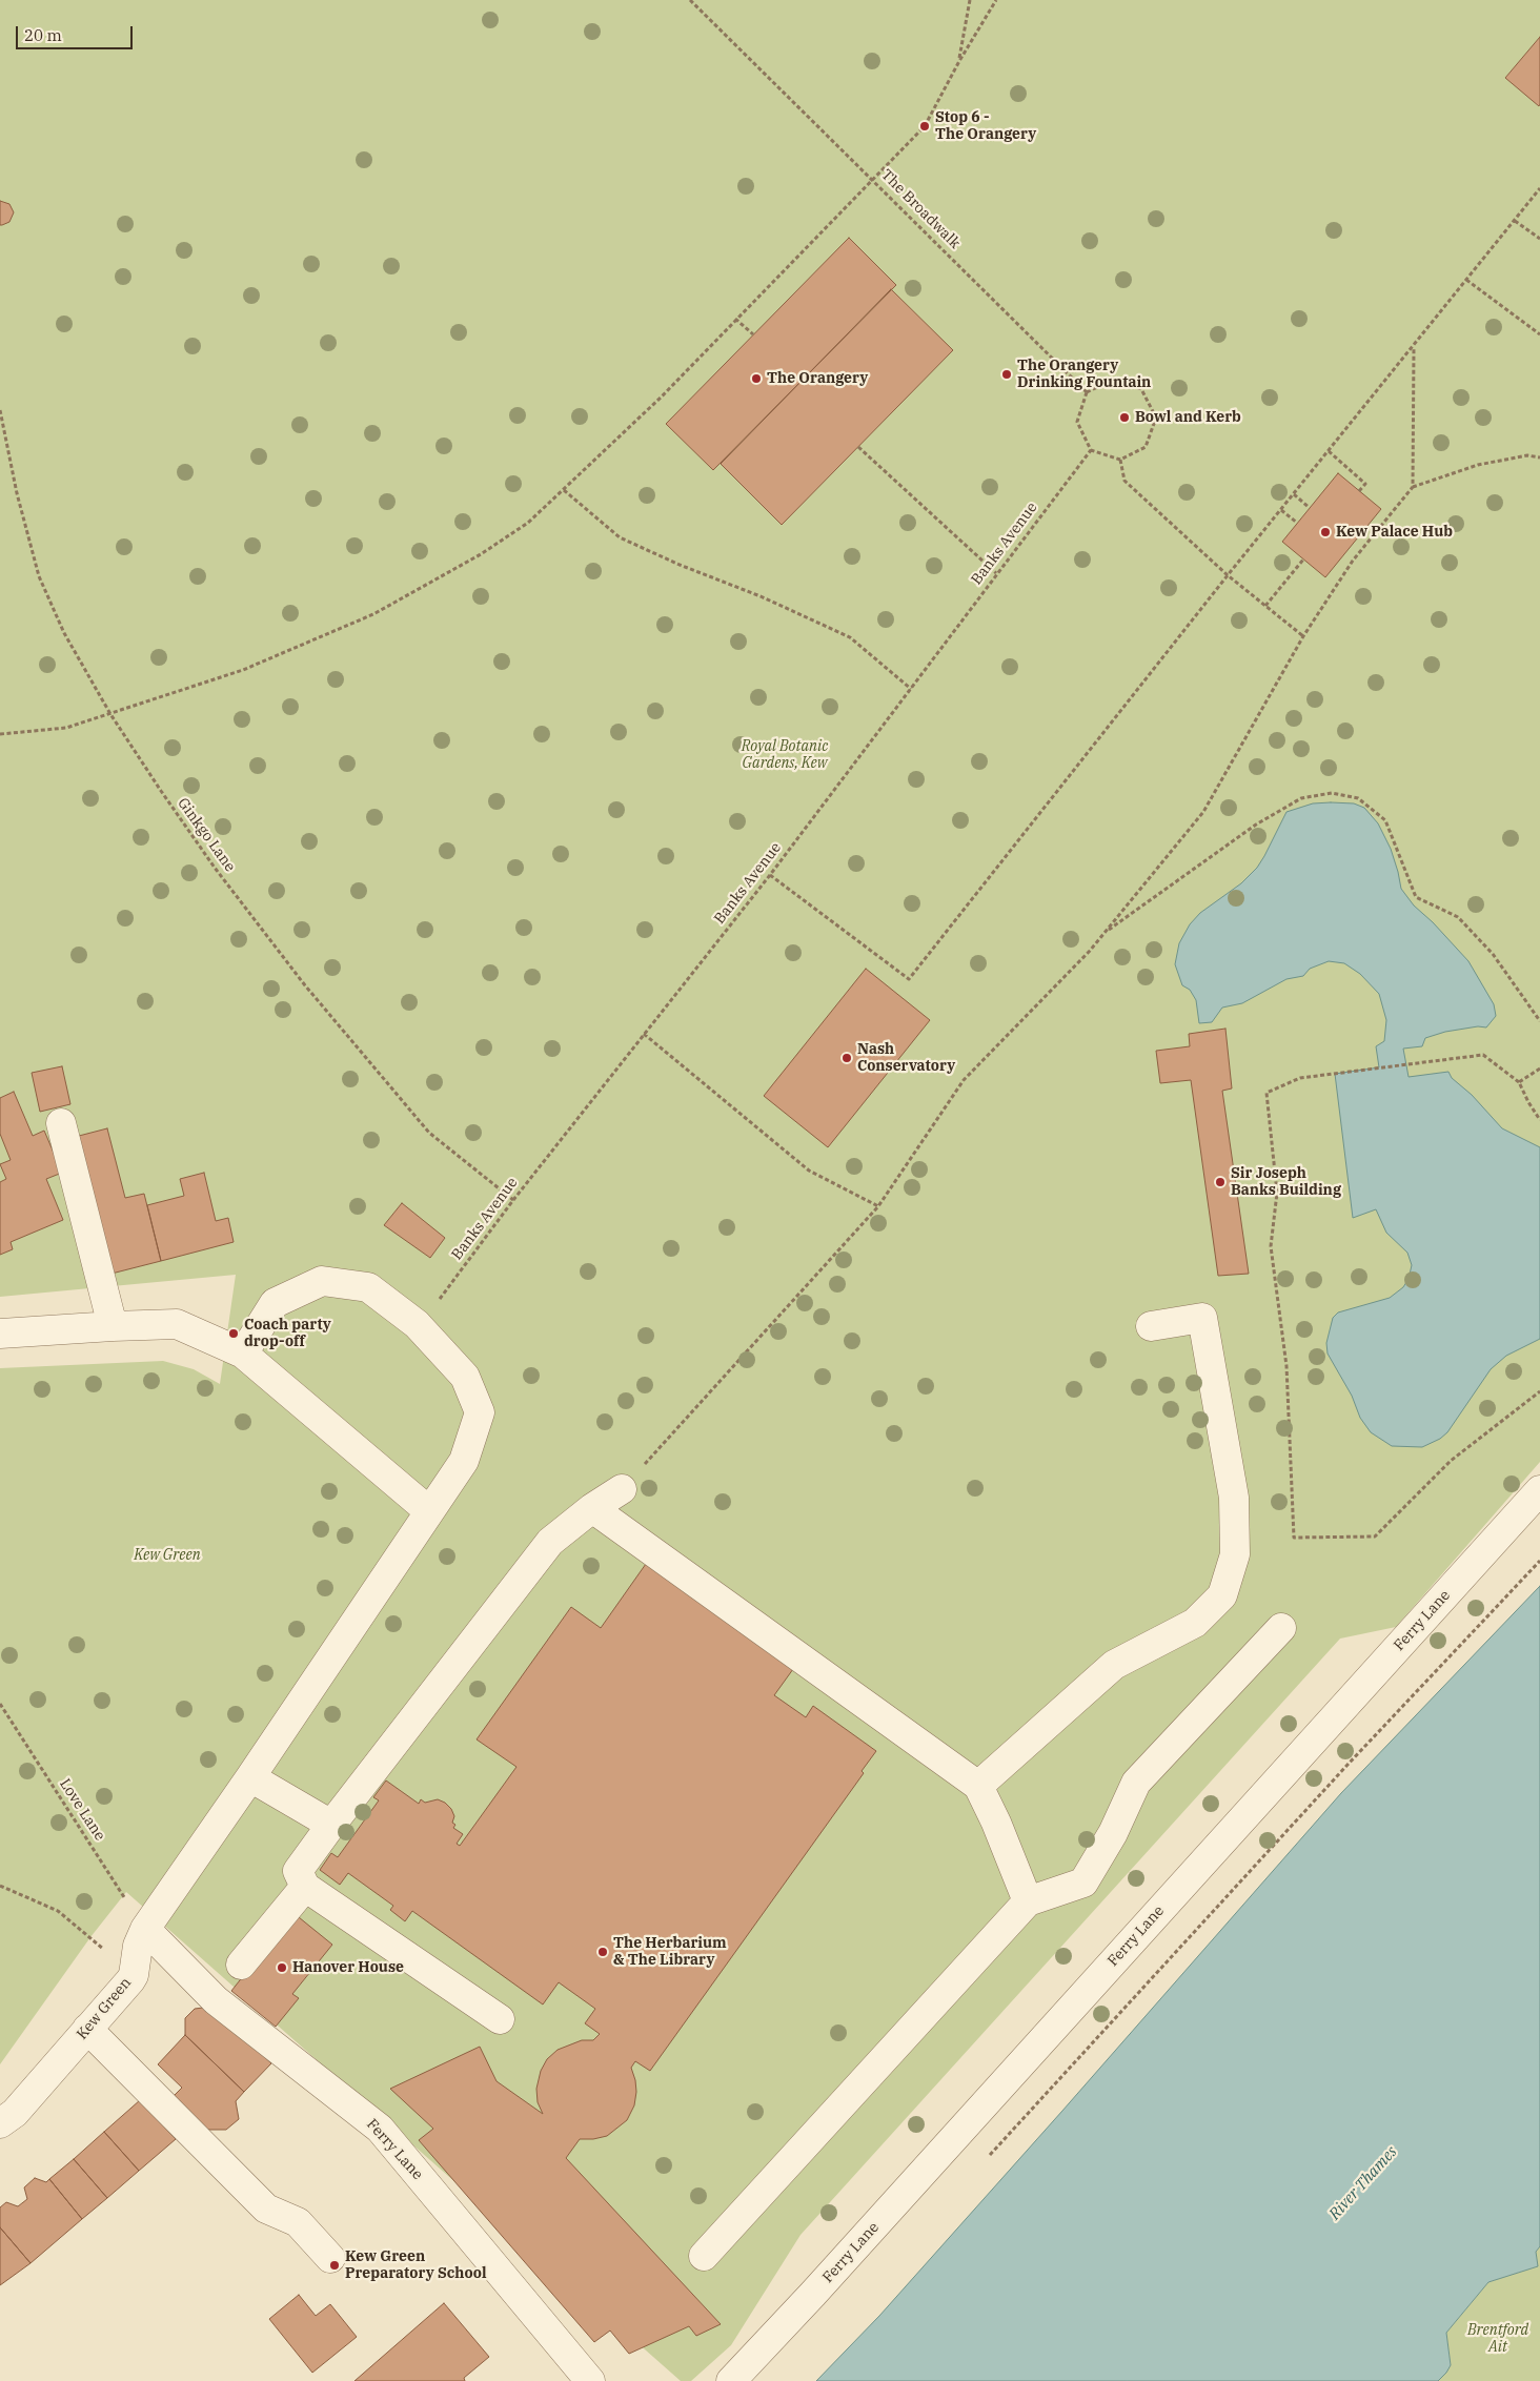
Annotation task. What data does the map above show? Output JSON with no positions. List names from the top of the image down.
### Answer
{
  "streets": {
    "street": ["Ferry Lane", "Kew Green"],
    "path": [
      "The Broadwalk",
      "Banks Avenue",
      "Ginkgo Lane",
      "Love Lane"
    ]
  },
  "crossings": [
    ["The Broadwalk", "Banks Avenue"],
    ["Banks Avenue", "Ginkgo Lane"],
    ["Banks Avenue", "Kew Green"],
    ["Ferry Lane", "Love Lane"],
    ["Ferry Lane", "Kew Green"],
    ["Love Lane", "Kew Green"]
  ],
  "water": ["River Thames"],
  "parks": ["Royal Botanic Gardens, Kew", "Kew Green", "Brentford Ait"],
  "places": [
    "Stop 6 - The Orangery",
    "The Orangery Drinking Fountain",
    "The Orangery",
    "Bowl and Kerb",
    "Kew Palace Hub",
    "Nash Conservatory",
    "Sir Joseph Banks Building",
    "Coach party drop-off",
    "The Herbarium & The Library",
    "Hanover House",
    "Kew Green Preparatory School"
  ],
  "scale_bar": "20 m"
}
